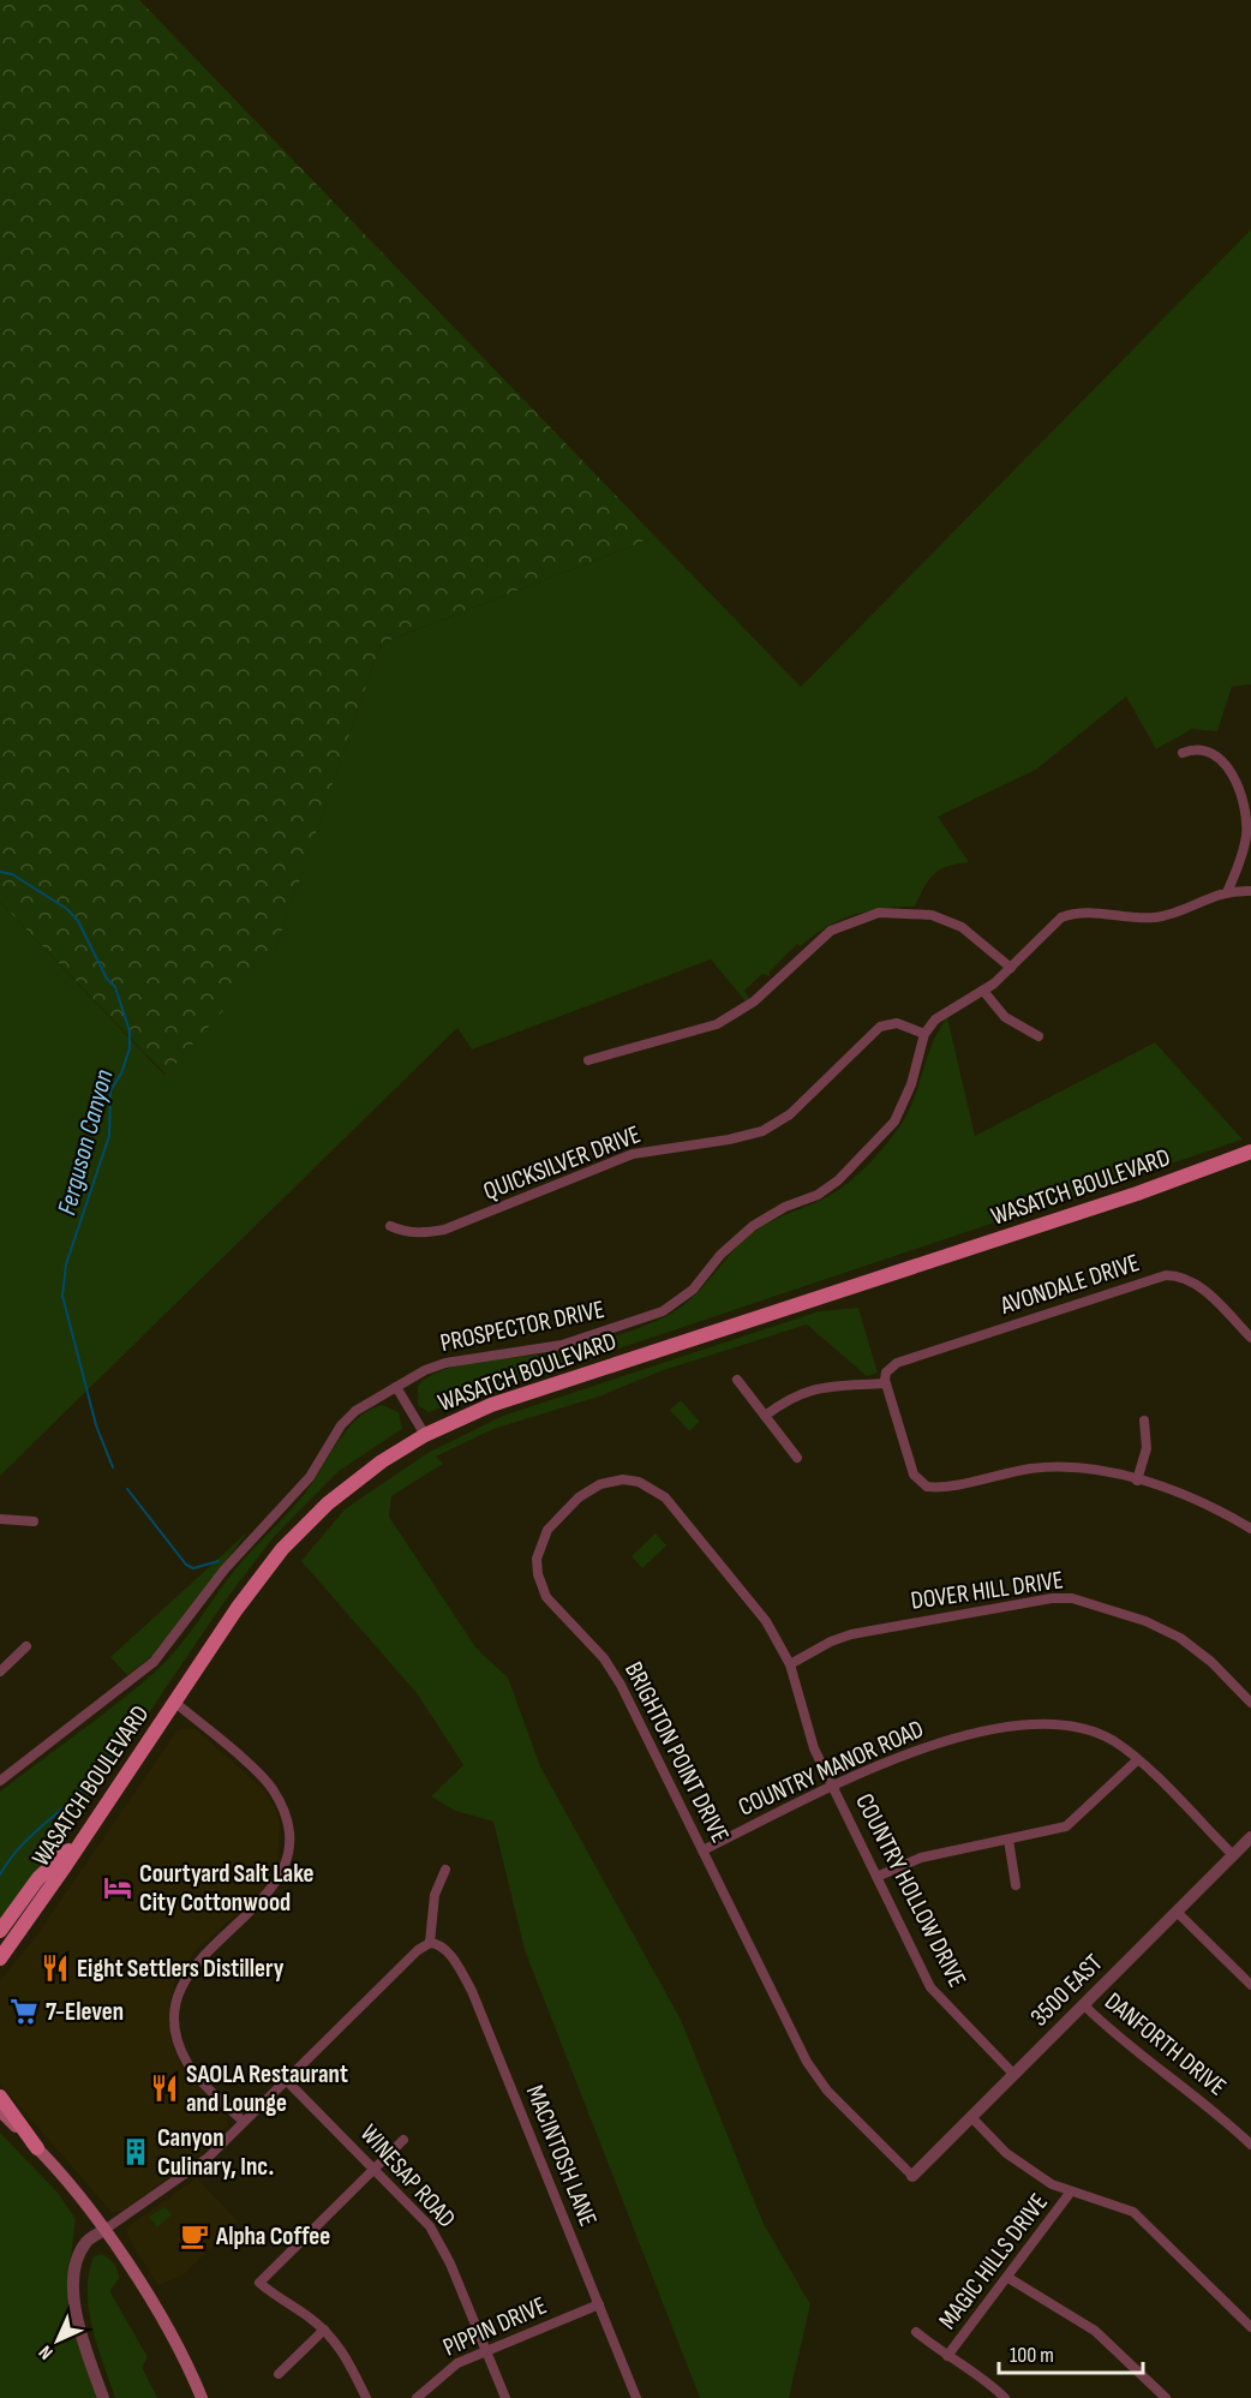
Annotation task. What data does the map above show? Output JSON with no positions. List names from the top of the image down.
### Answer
{
  "streets": {
    "main road": ["WASATCH BOULEVARD"],
    "street": [
      "QUICKSILVER DRIVE",
      "AVONDALE DRIVE",
      "PROSPECTOR DRIVE",
      "DOVER HILL DRIVE",
      "BRIGHTON POINT DRIVE",
      "COUNTRY MANOR ROAD",
      "COUNTRY HOLLOW DRIVE",
      "3500 EAST",
      "DANFORTH DRIVE",
      "MACINTOSH LANE",
      "WINESAP ROAD",
      "MAGIC HILLS DRIVE",
      "PIPPIN DRIVE"
    ]
  },
  "crossings": [
    ["QUICKSILVER DRIVE", "PROSPECTOR DRIVE"],
    ["DOVER HILL DRIVE", "BRIGHTON POINT DRIVE"],
    ["DOVER HILL DRIVE", "COUNTRY HOLLOW DRIVE"],
    ["BRIGHTON POINT DRIVE", "COUNTRY MANOR ROAD"],
    ["BRIGHTON POINT DRIVE", "COUNTRY HOLLOW DRIVE"],
    ["BRIGHTON POINT DRIVE", "3500 EAST"],
    ["COUNTRY MANOR ROAD", "COUNTRY HOLLOW DRIVE"],
    ["COUNTRY MANOR ROAD", "3500 EAST"],
    ["COUNTRY HOLLOW DRIVE", "3500 EAST"],
    ["3500 EAST", "DANFORTH DRIVE"],
    ["MACINTOSH LANE", "PIPPIN DRIVE"],
    ["WINESAP ROAD", "PIPPIN DRIVE"]
  ],
  "water": ["Ferguson Canyon"],
  "places": {
    "hotel": ["Courtyard Salt Lake City Cottonwood"],
    "restaurant": ["Eight Settlers Distillery", "SAOLA Restaurant and Lounge"],
    "supermarket": ["7-Eleven"],
    "building": ["Canyon Culinary, Inc."],
    "cafe": ["Alpha Coffee"]
  },
  "scale_bar": "100 m",
  "north": "bottom left"
}
